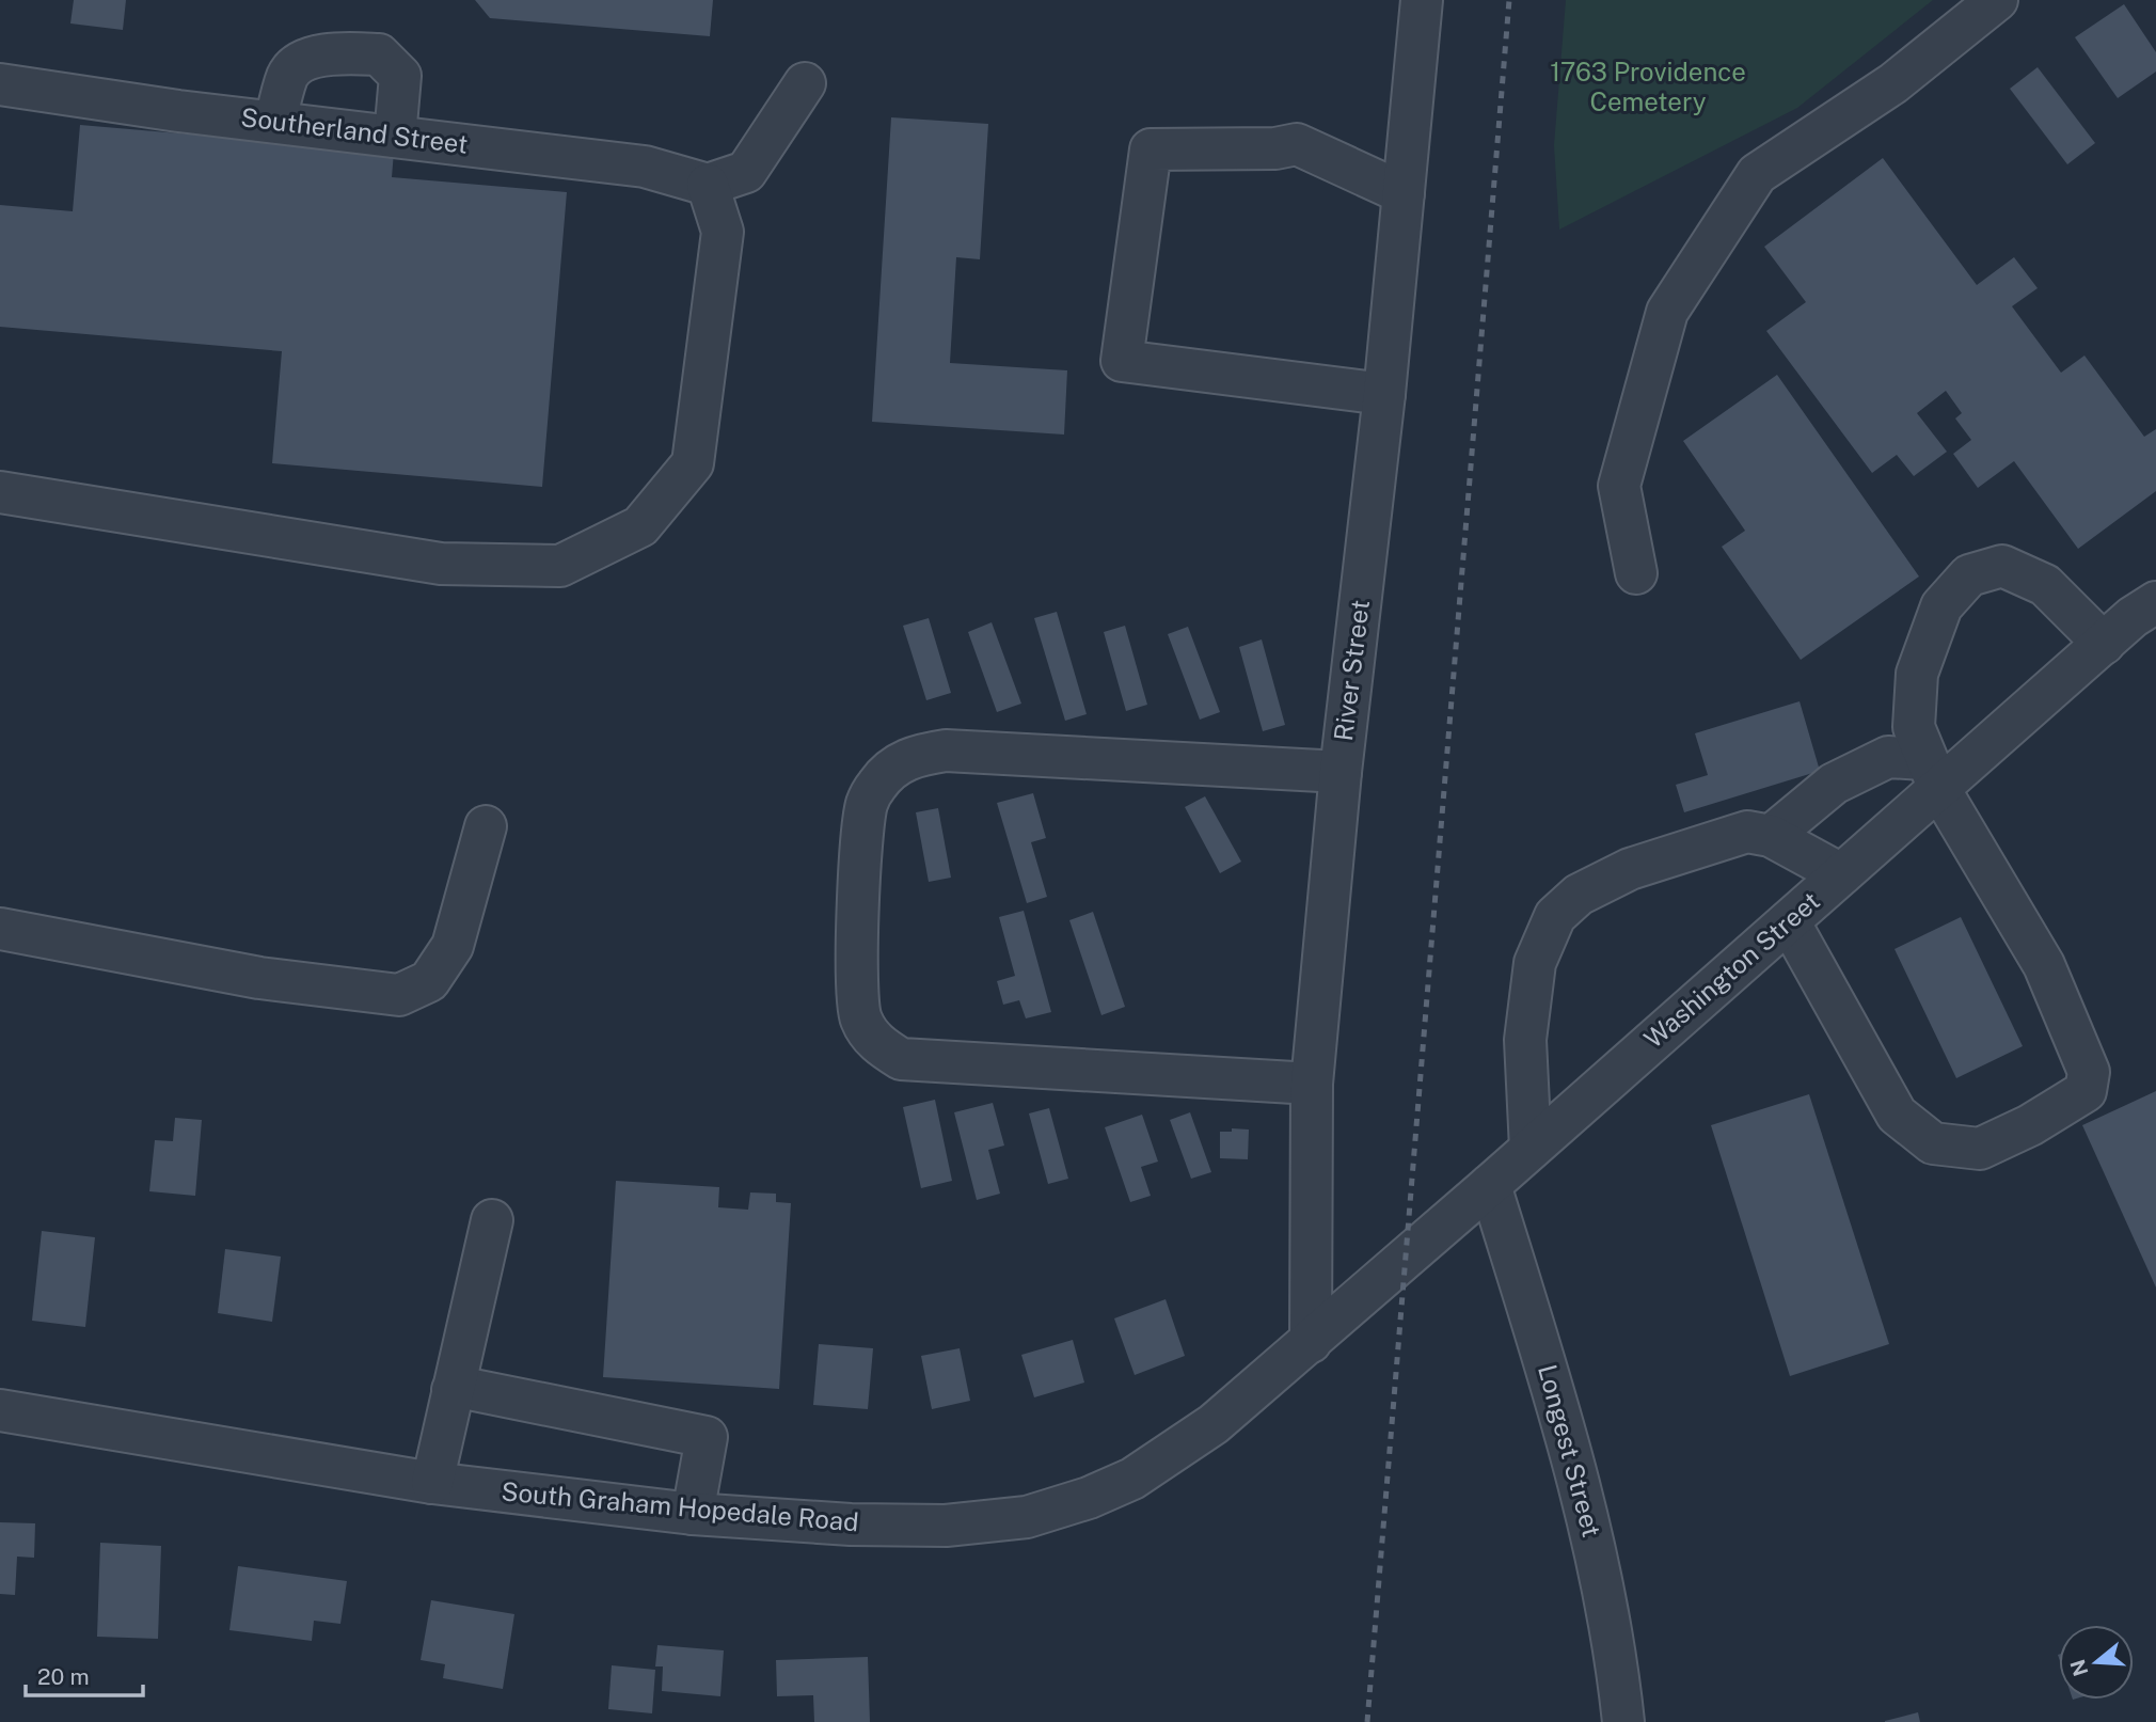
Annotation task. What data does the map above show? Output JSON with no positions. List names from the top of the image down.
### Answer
{
  "streets": {
    "street": [
      "Southerland Street",
      "River Street",
      "Washington Street",
      "Longest Street",
      "South Graham Hopedale Road"
    ]
  },
  "crossings": [
    ["River Street", "Washington Street"],
    ["River Street", "South Graham Hopedale Road"],
    ["Washington Street", "Longest Street"],
    ["Washington Street", "South Graham Hopedale Road"]
  ],
  "parks": ["1763 Providence Cemetery"],
  "scale_bar": "20 m",
  "north": "left"
}
